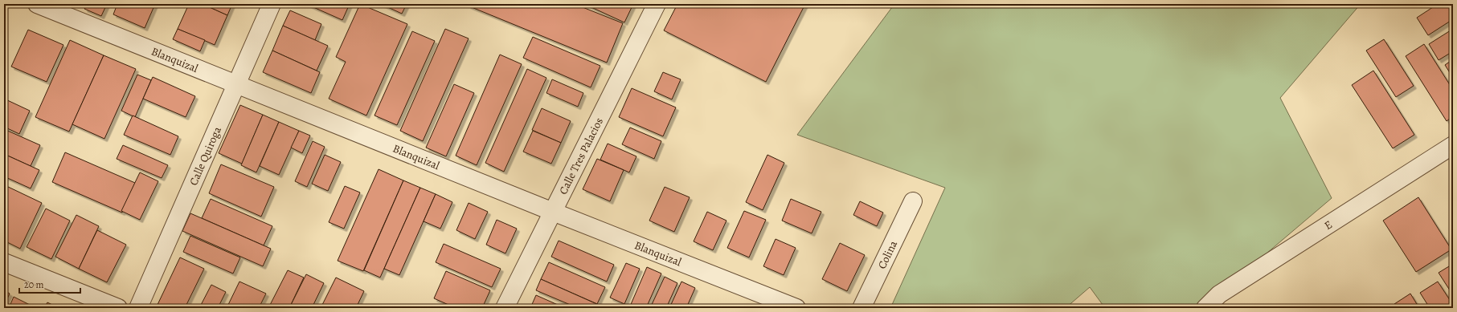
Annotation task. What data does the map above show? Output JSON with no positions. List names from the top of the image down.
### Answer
{
  "streets": {
    "street": [
      "Blanquizal",
      "Calle Quiroga",
      "Calle Tres Palacios",
      "E",
      "Colina"
    ]
  },
  "crossings": [
    ["Blanquizal", "Calle Quiroga"],
    ["Blanquizal", "Calle Tres Palacios"]
  ],
  "scale_bar": "20 m"
}
